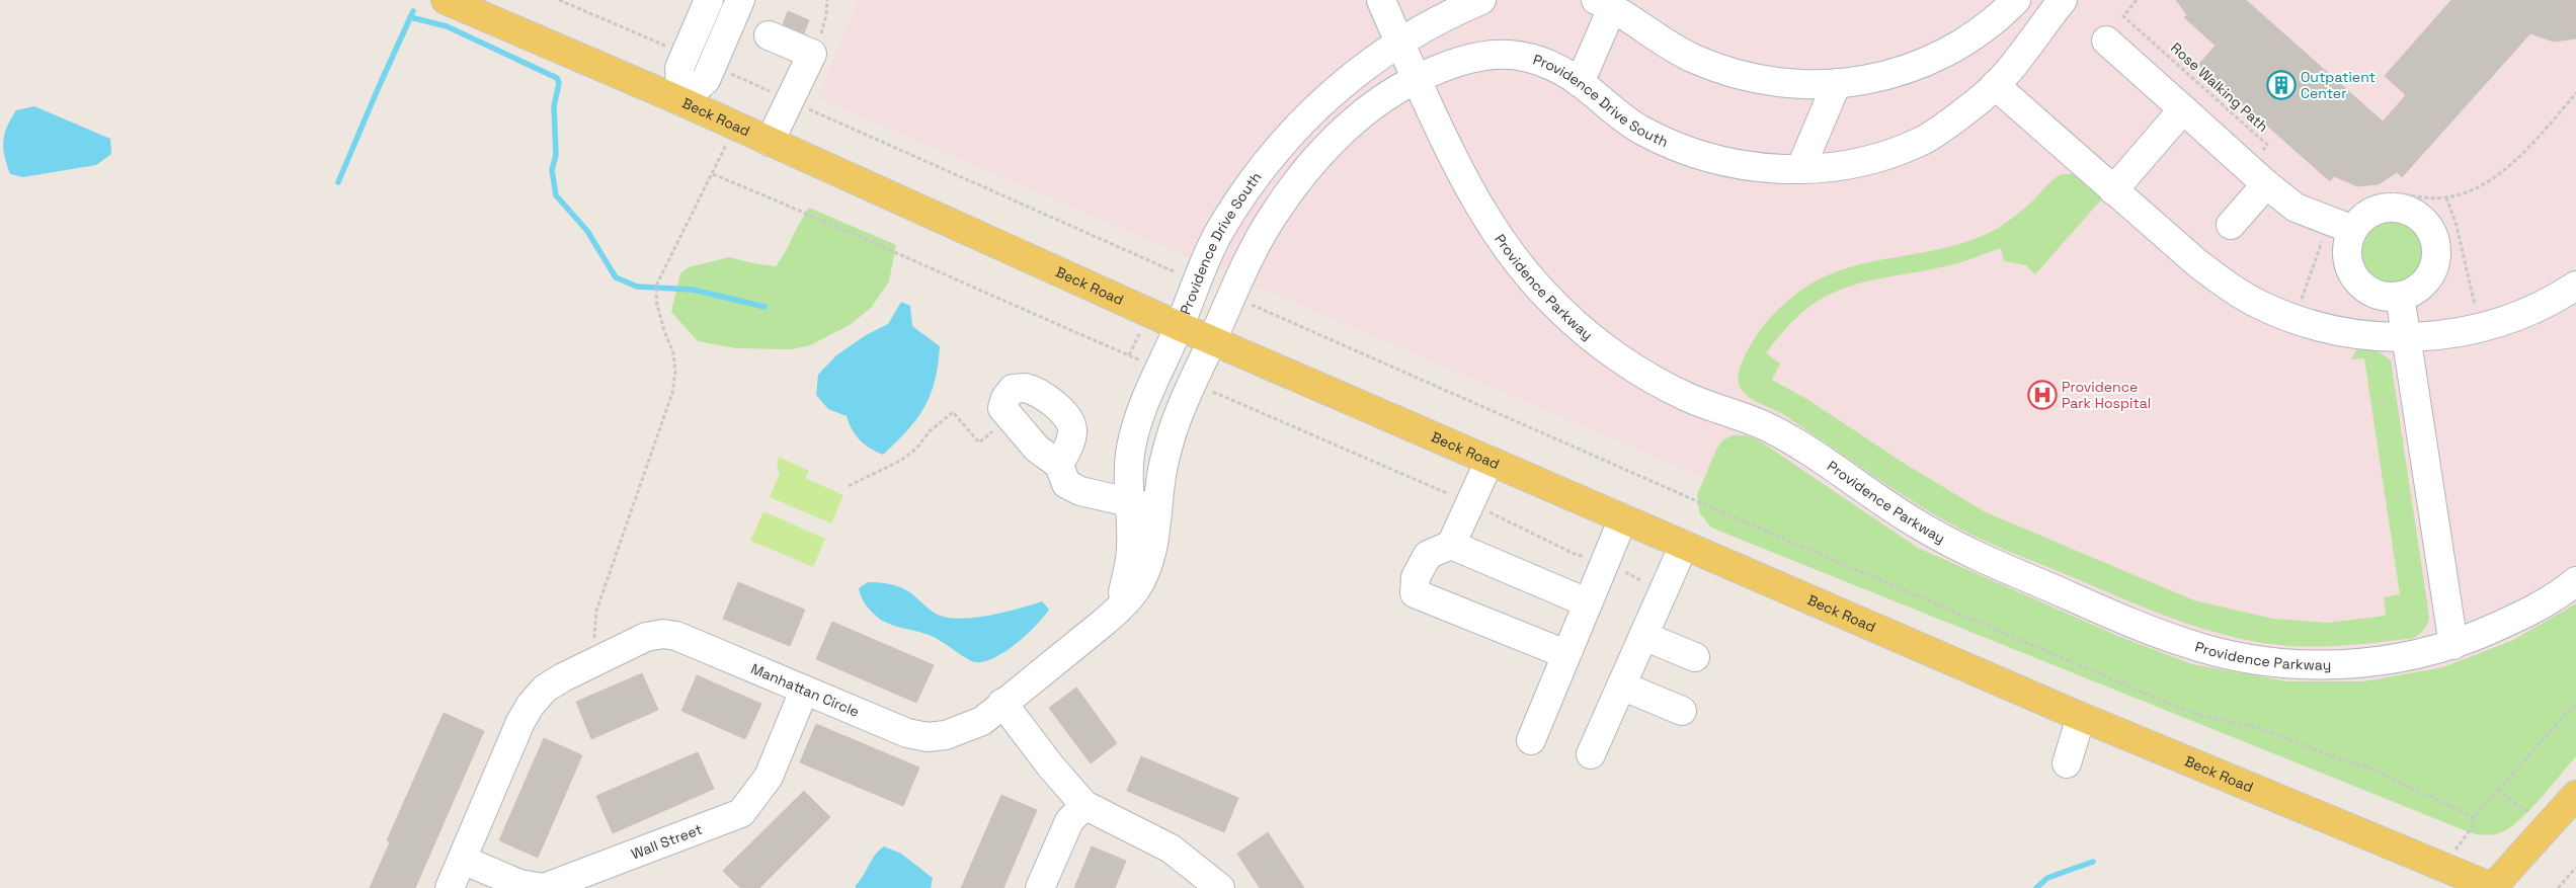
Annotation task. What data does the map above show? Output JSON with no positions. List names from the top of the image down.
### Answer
{
  "streets": {
    "main road": ["Beck Road"],
    "street": [
      "Providence Drive South",
      "Providence Parkway",
      "Manhattan Circle",
      "Wall Street"
    ],
    "path": ["Rose Walking Path"]
  },
  "crossings": [
    ["Providence Drive South", "Beck Road"],
    ["Providence Drive South", "Providence Parkway"],
    ["Providence Drive South", "Manhattan Circle"],
    ["Manhattan Circle", "Wall Street"]
  ],
  "places": {
    "building": ["Outpatient Center"],
    "hospital": ["Providence Park Hospital"]
  }
}
